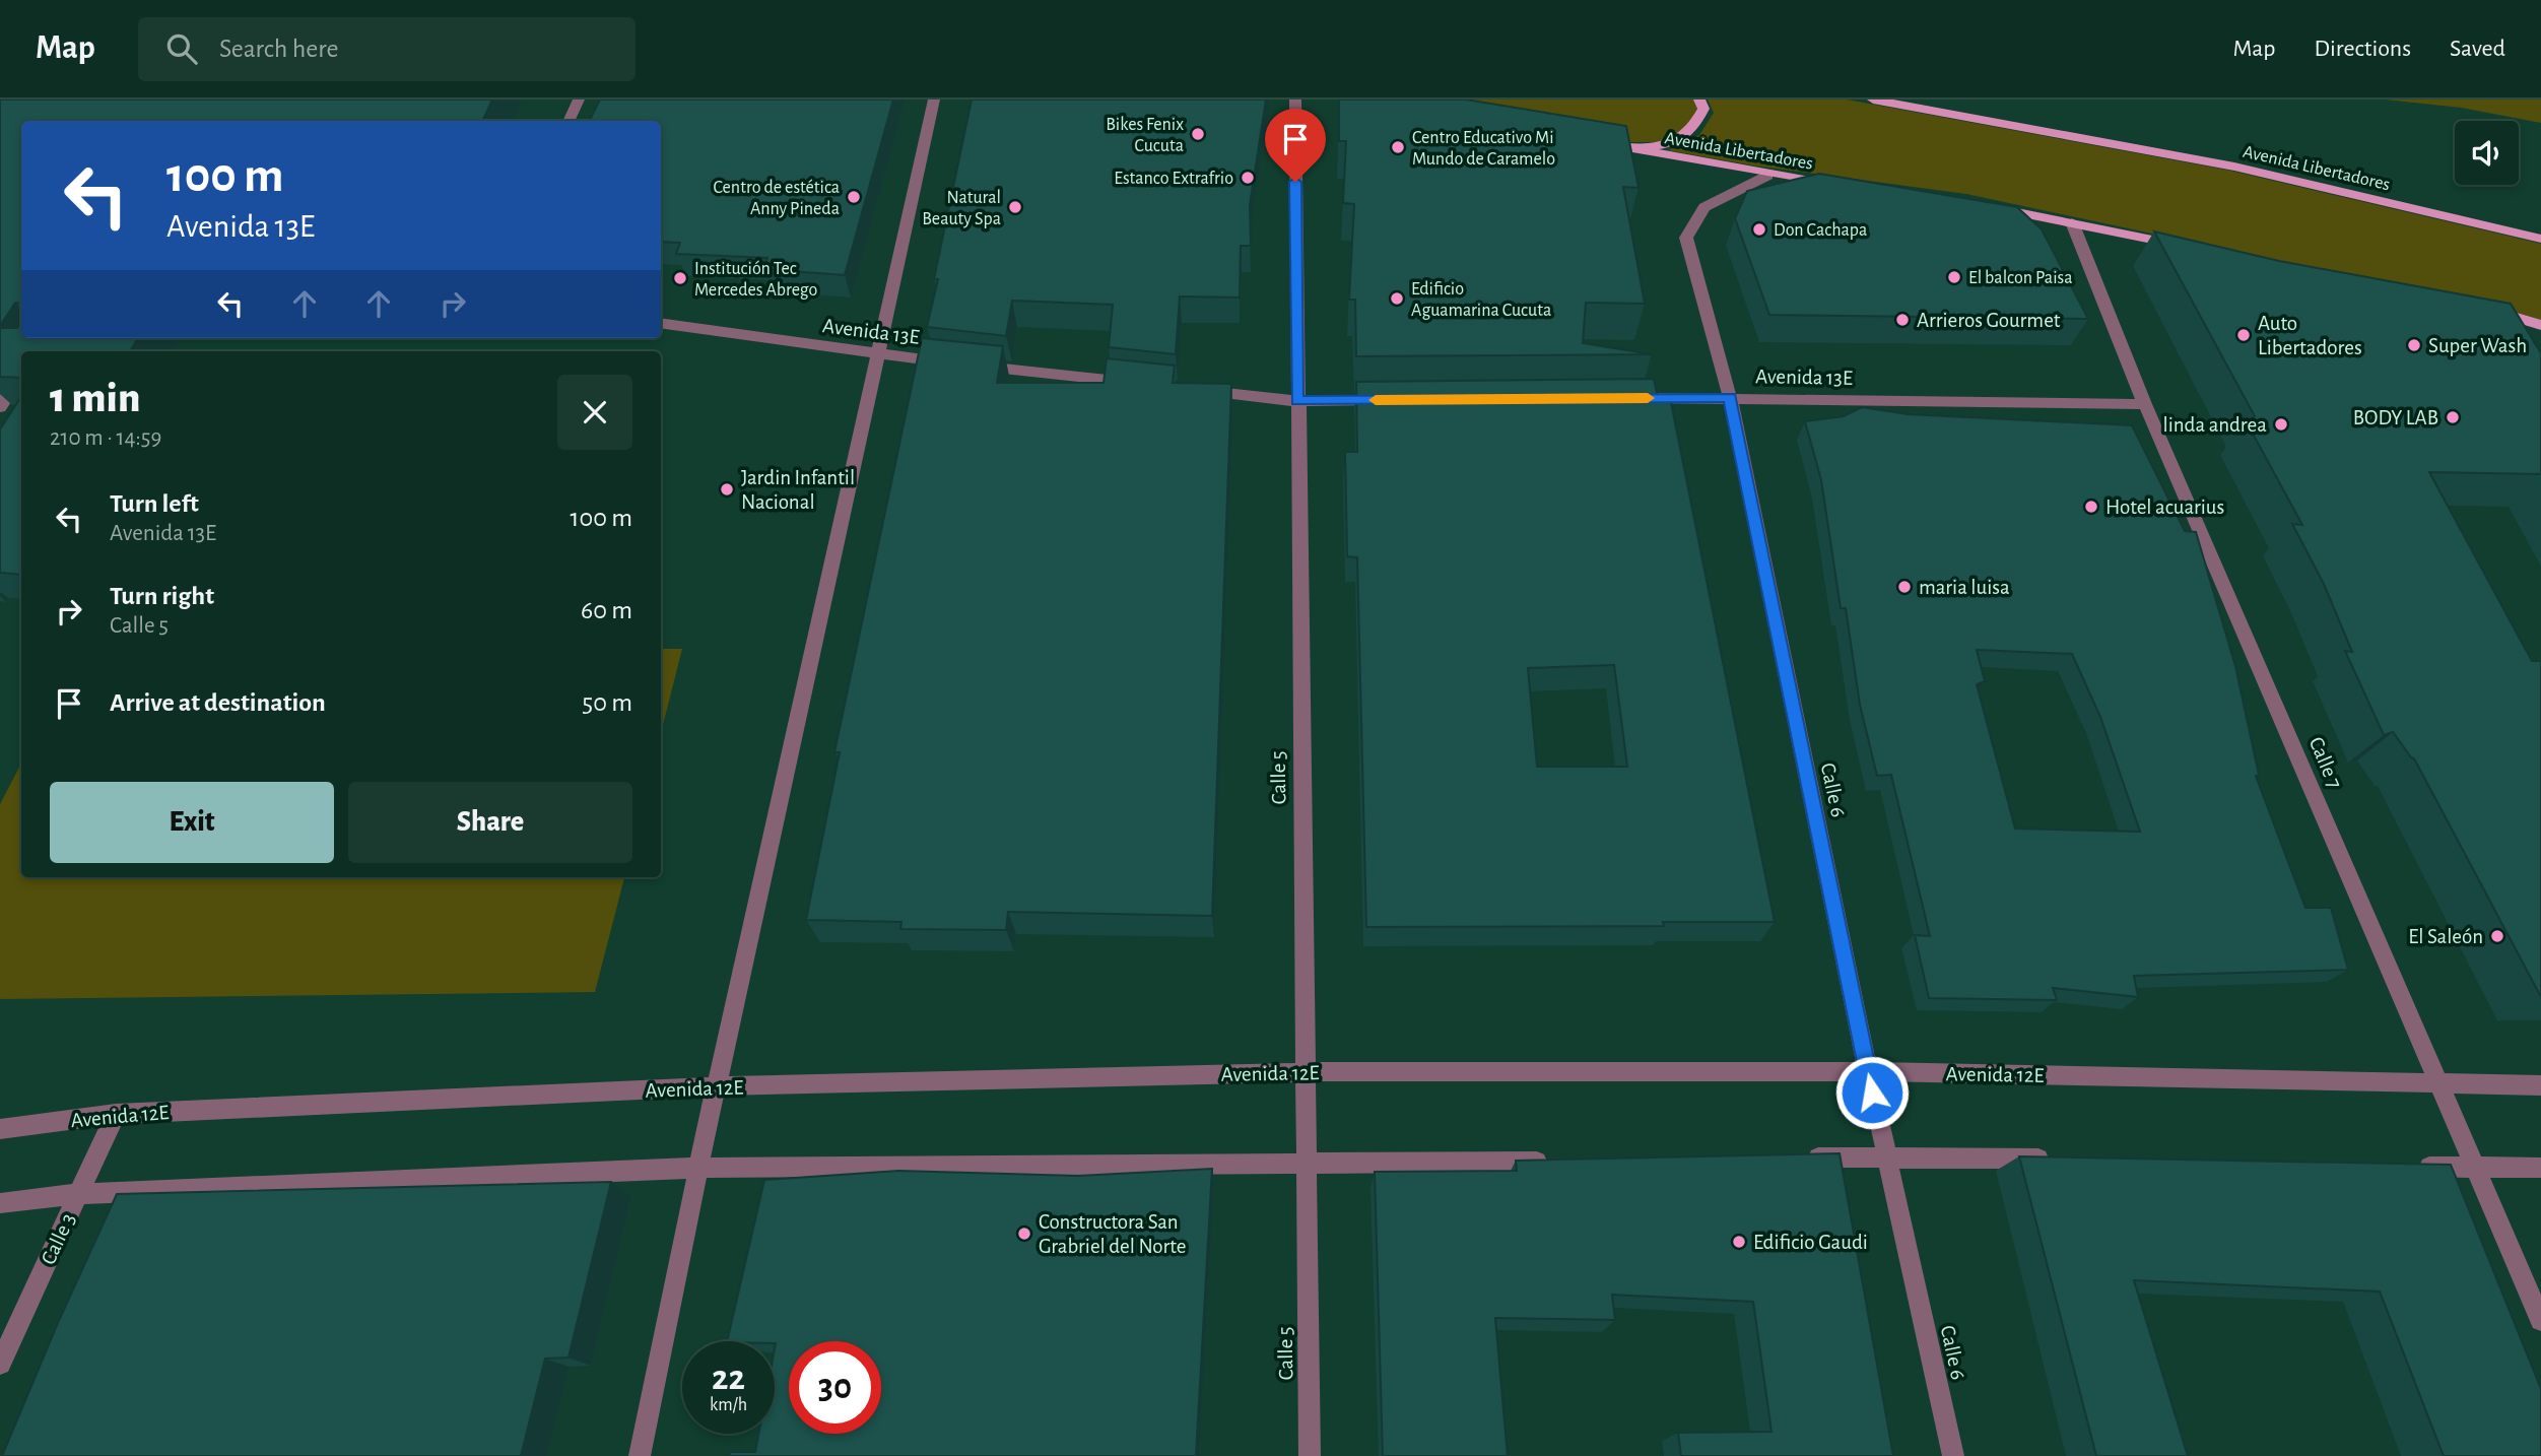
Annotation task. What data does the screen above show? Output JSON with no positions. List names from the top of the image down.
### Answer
{
  "streets": {
    "main road": ["Avenida Libertadores"],
    "street": [
      "Avenida 13E",
      "Calle 7",
      "Calle 5",
      "Calle 6",
      "Avenida 12E",
      "Calle 3"
    ]
  },
  "crossings": [
    ["Avenida Libertadores", "Calle 6"],
    ["Avenida 13E", "Calle 7"],
    ["Avenida 13E", "Calle 6"],
    ["Calle 7", "Avenida 12E"],
    ["Calle 5", "Avenida 12E"],
    ["Calle 6", "Avenida 12E"],
    ["Avenida 12E", "Calle 3"]
  ],
  "places": [
    "Bikes Fenix Cucuta",
    "Centro Educativo Mi Mundo de Caramelo",
    "Estanco Extrafrio",
    "Centro de estética Anny Pineda",
    "Natural Beauty Spa",
    "Don Cachapa",
    "El balcon Paisa",
    "Institución Tec Mercedes Abrego",
    "Edificio Aguamarina Cucuta",
    "Arrieros Gourmet",
    "Auto Libertadores",
    "Super Wash",
    "BODY LAB",
    "linda andrea",
    "Jardin Infantil Nacional",
    "Hotel acuarius",
    "maria luisa",
    "El Saleón",
    "Constructora San Grabriel del Norte",
    "Edificio Gaudi"
  ],
  "page": {
    "header": "Map",
    "search": "Search here",
    "nav": ["Map", "Directions", "Saved"],
    "turn": ["100 m", "Avenida 13E"],
    "heading": ["1 min", "210 m · 14:59"],
    "list": [
      {
        "name": "Turn left",
        "note": "Avenida 13E",
        "value": "100 m"
      },
      {
        "name": "Turn right",
        "note": "Calle 5",
        "value": "60 m"
      },
      {
        "name": "Arrive at destination",
        "value": "50 m"
      }
    ],
    "buttons": ["Exit", "Share"],
    "speed": "22 km/h",
    "limit": "30"
  }
}
